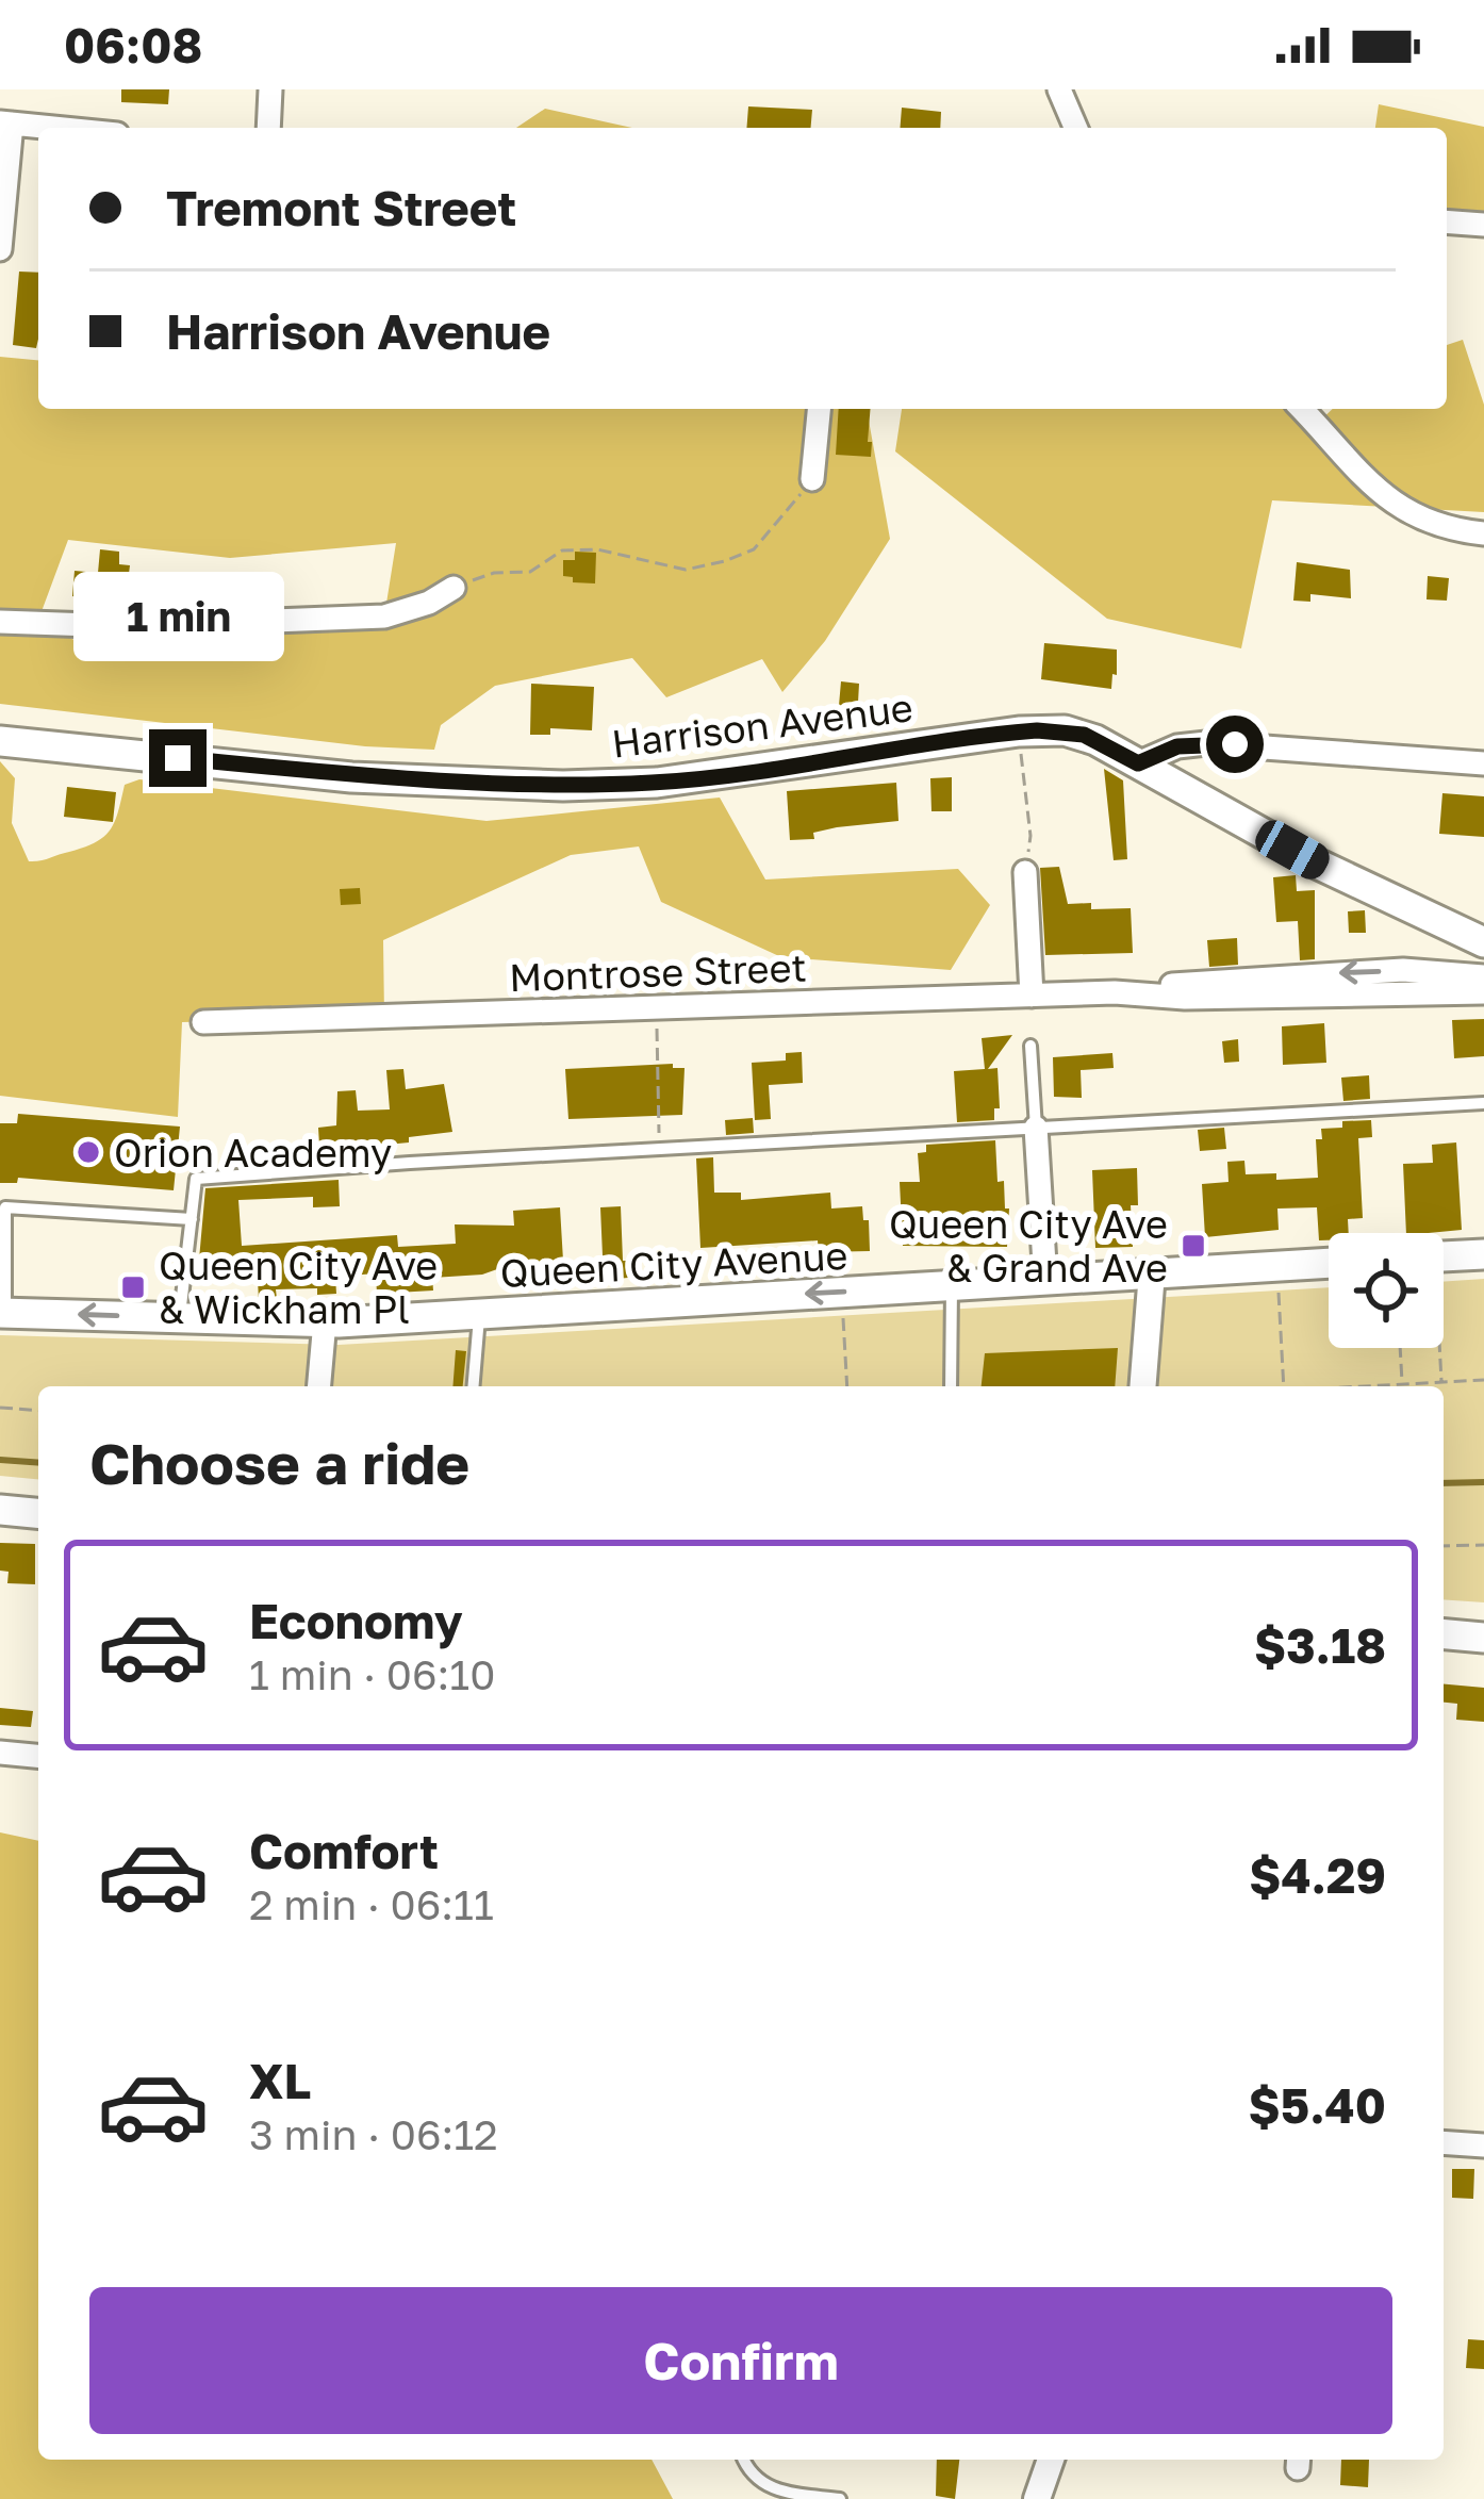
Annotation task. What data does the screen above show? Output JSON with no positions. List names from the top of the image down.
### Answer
{
  "streets": {
    "main road": ["Harrison Avenue", "Queen City Avenue"],
    "street": ["Montrose Street"]
  },
  "one_way": ["Queen City Avenue"],
  "places": {
    "other": ["Orion Academy"],
    "transit": ["Queen City Ave & Grand Ave", "Queen City Ave & Wickham Pl"]
  },
  "page": {
    "status": "06:08",
    "banner": ["Tremont Street", "Harrison Avenue"],
    "bubble": "1 min",
    "heading": "Choose a ride",
    "list": [
      {
        "name": "Economy",
        "note": "1 min · 06:10",
        "value": "$3.18"
      },
      {
        "name": "Comfort",
        "note": "2 min · 06:11",
        "value": "$4.29"
      },
      {
        "name": "XL",
        "note": "3 min · 06:12",
        "value": "$5.40"
      }
    ],
    "buttons": "Confirm"
  }
}
